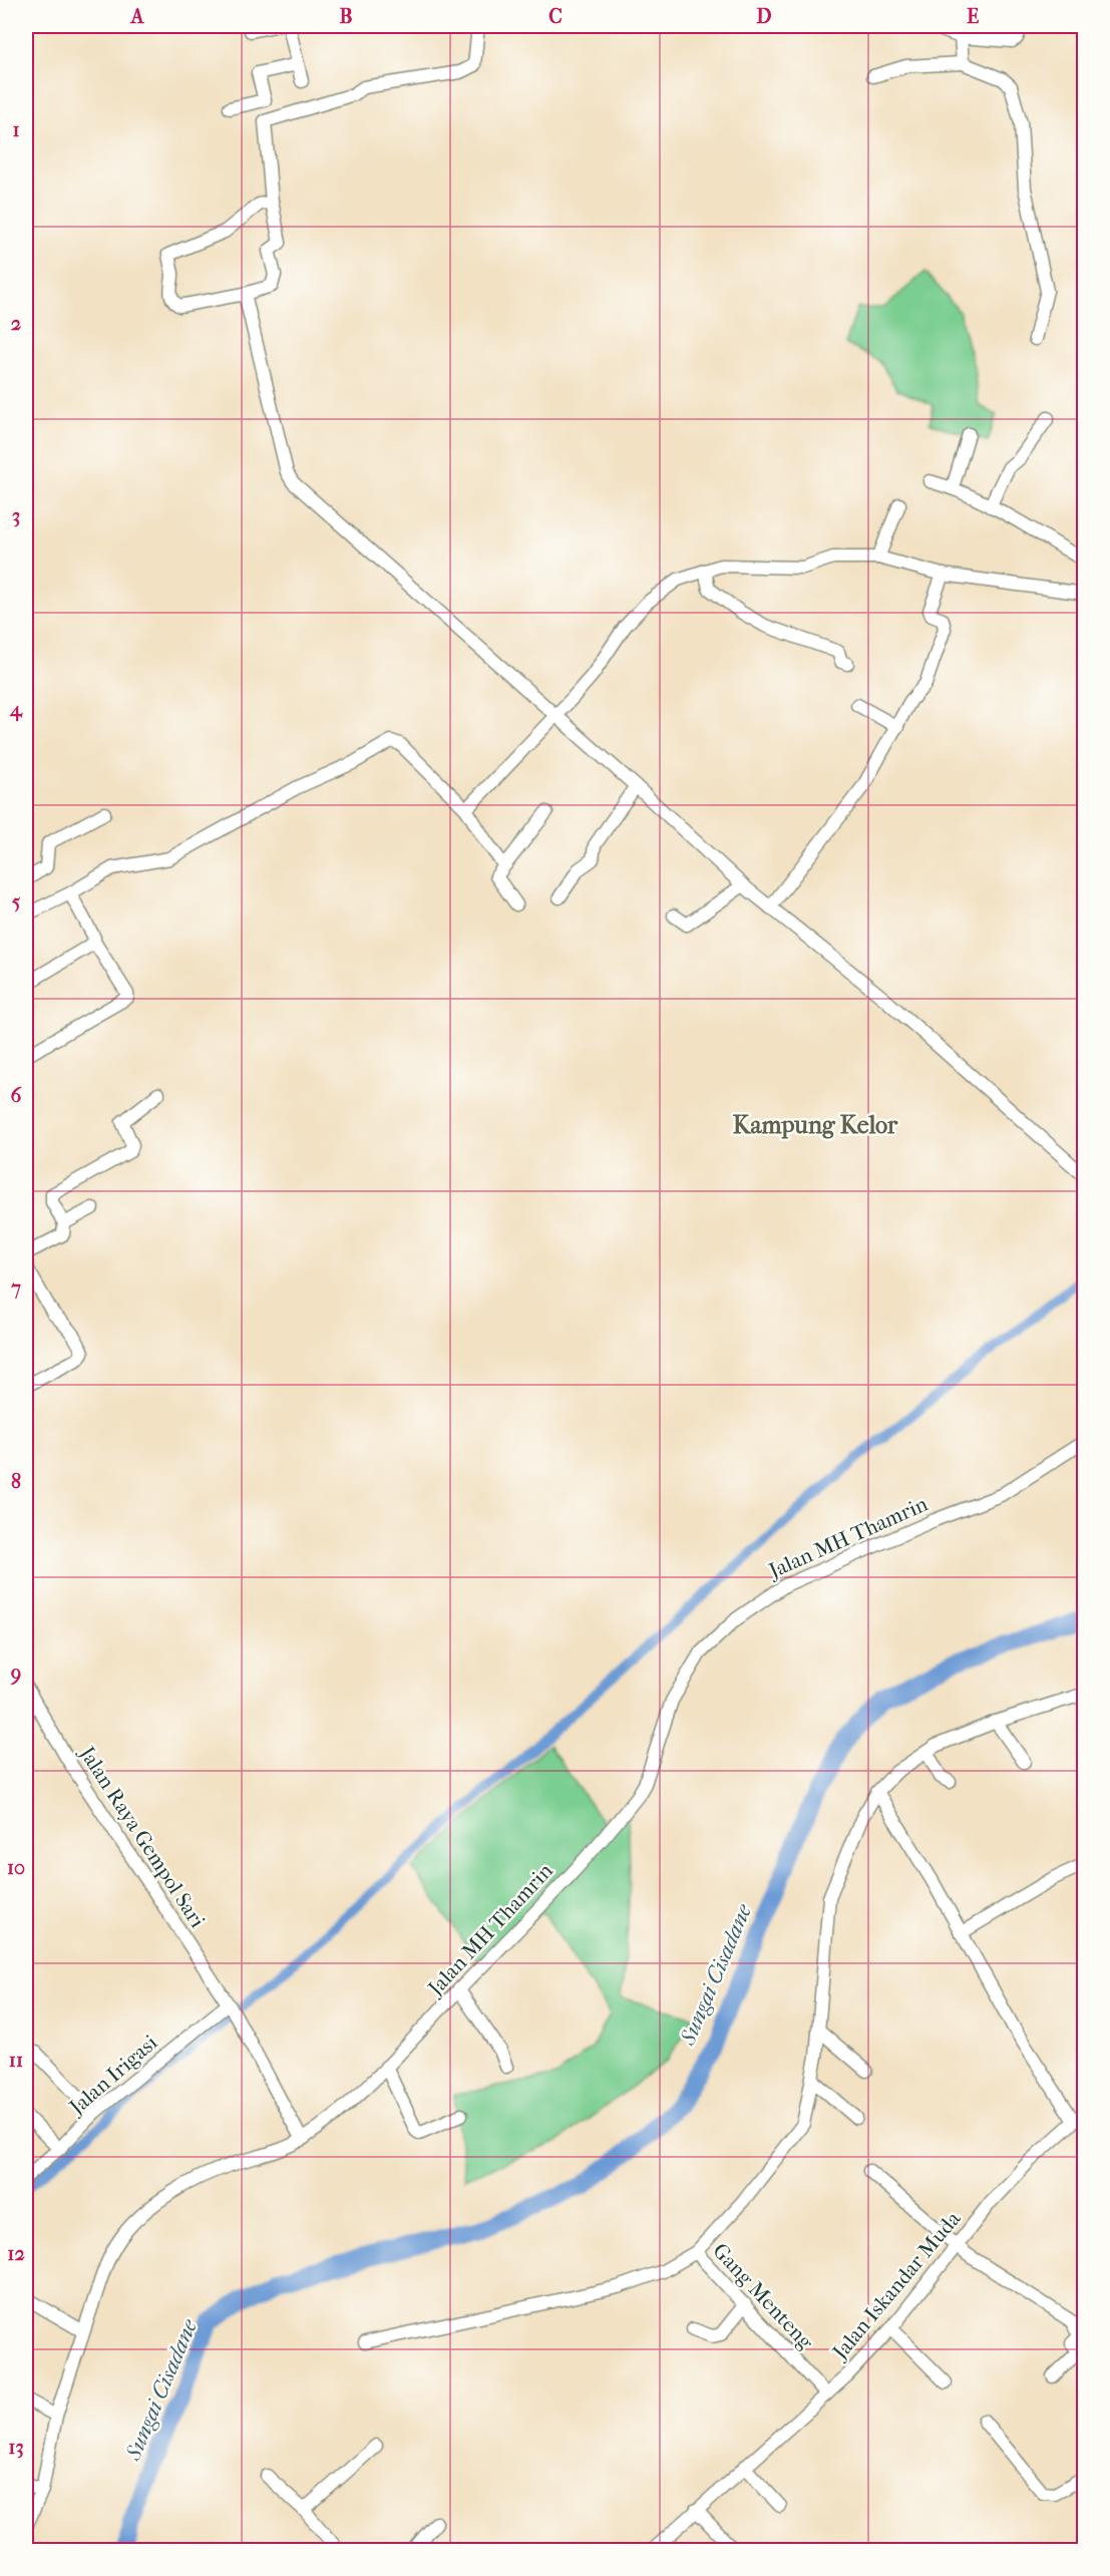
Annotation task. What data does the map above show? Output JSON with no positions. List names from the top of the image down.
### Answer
{
  "streets": {
    "street": [
      "Jalan MH Thamrin",
      "Jalan Raya Gempol Sari",
      "Jalan Irigasi",
      "Jalan Iskandar Muda",
      "Gang Menteng"
    ]
  },
  "crossings": [
    ["Jalan MH Thamrin", "Jalan Raya Gempol Sari"],
    ["Jalan Raya Gempol Sari", "Jalan Irigasi"],
    ["Jalan Iskandar Muda", "Gang Menteng"]
  ],
  "districts": ["Kampung Kelor"],
  "water": ["Sungai Cisadane"],
  "grid": {
    "columns": [
      "A",
      "B",
      "C",
      "D",
      "E"
    ],
    "rows": [
      "1",
      "2",
      "3",
      "4",
      "5",
      "6",
      "7",
      "8",
      "9",
      "10",
      "11",
      "12",
      "13"
    ]
  }
}
